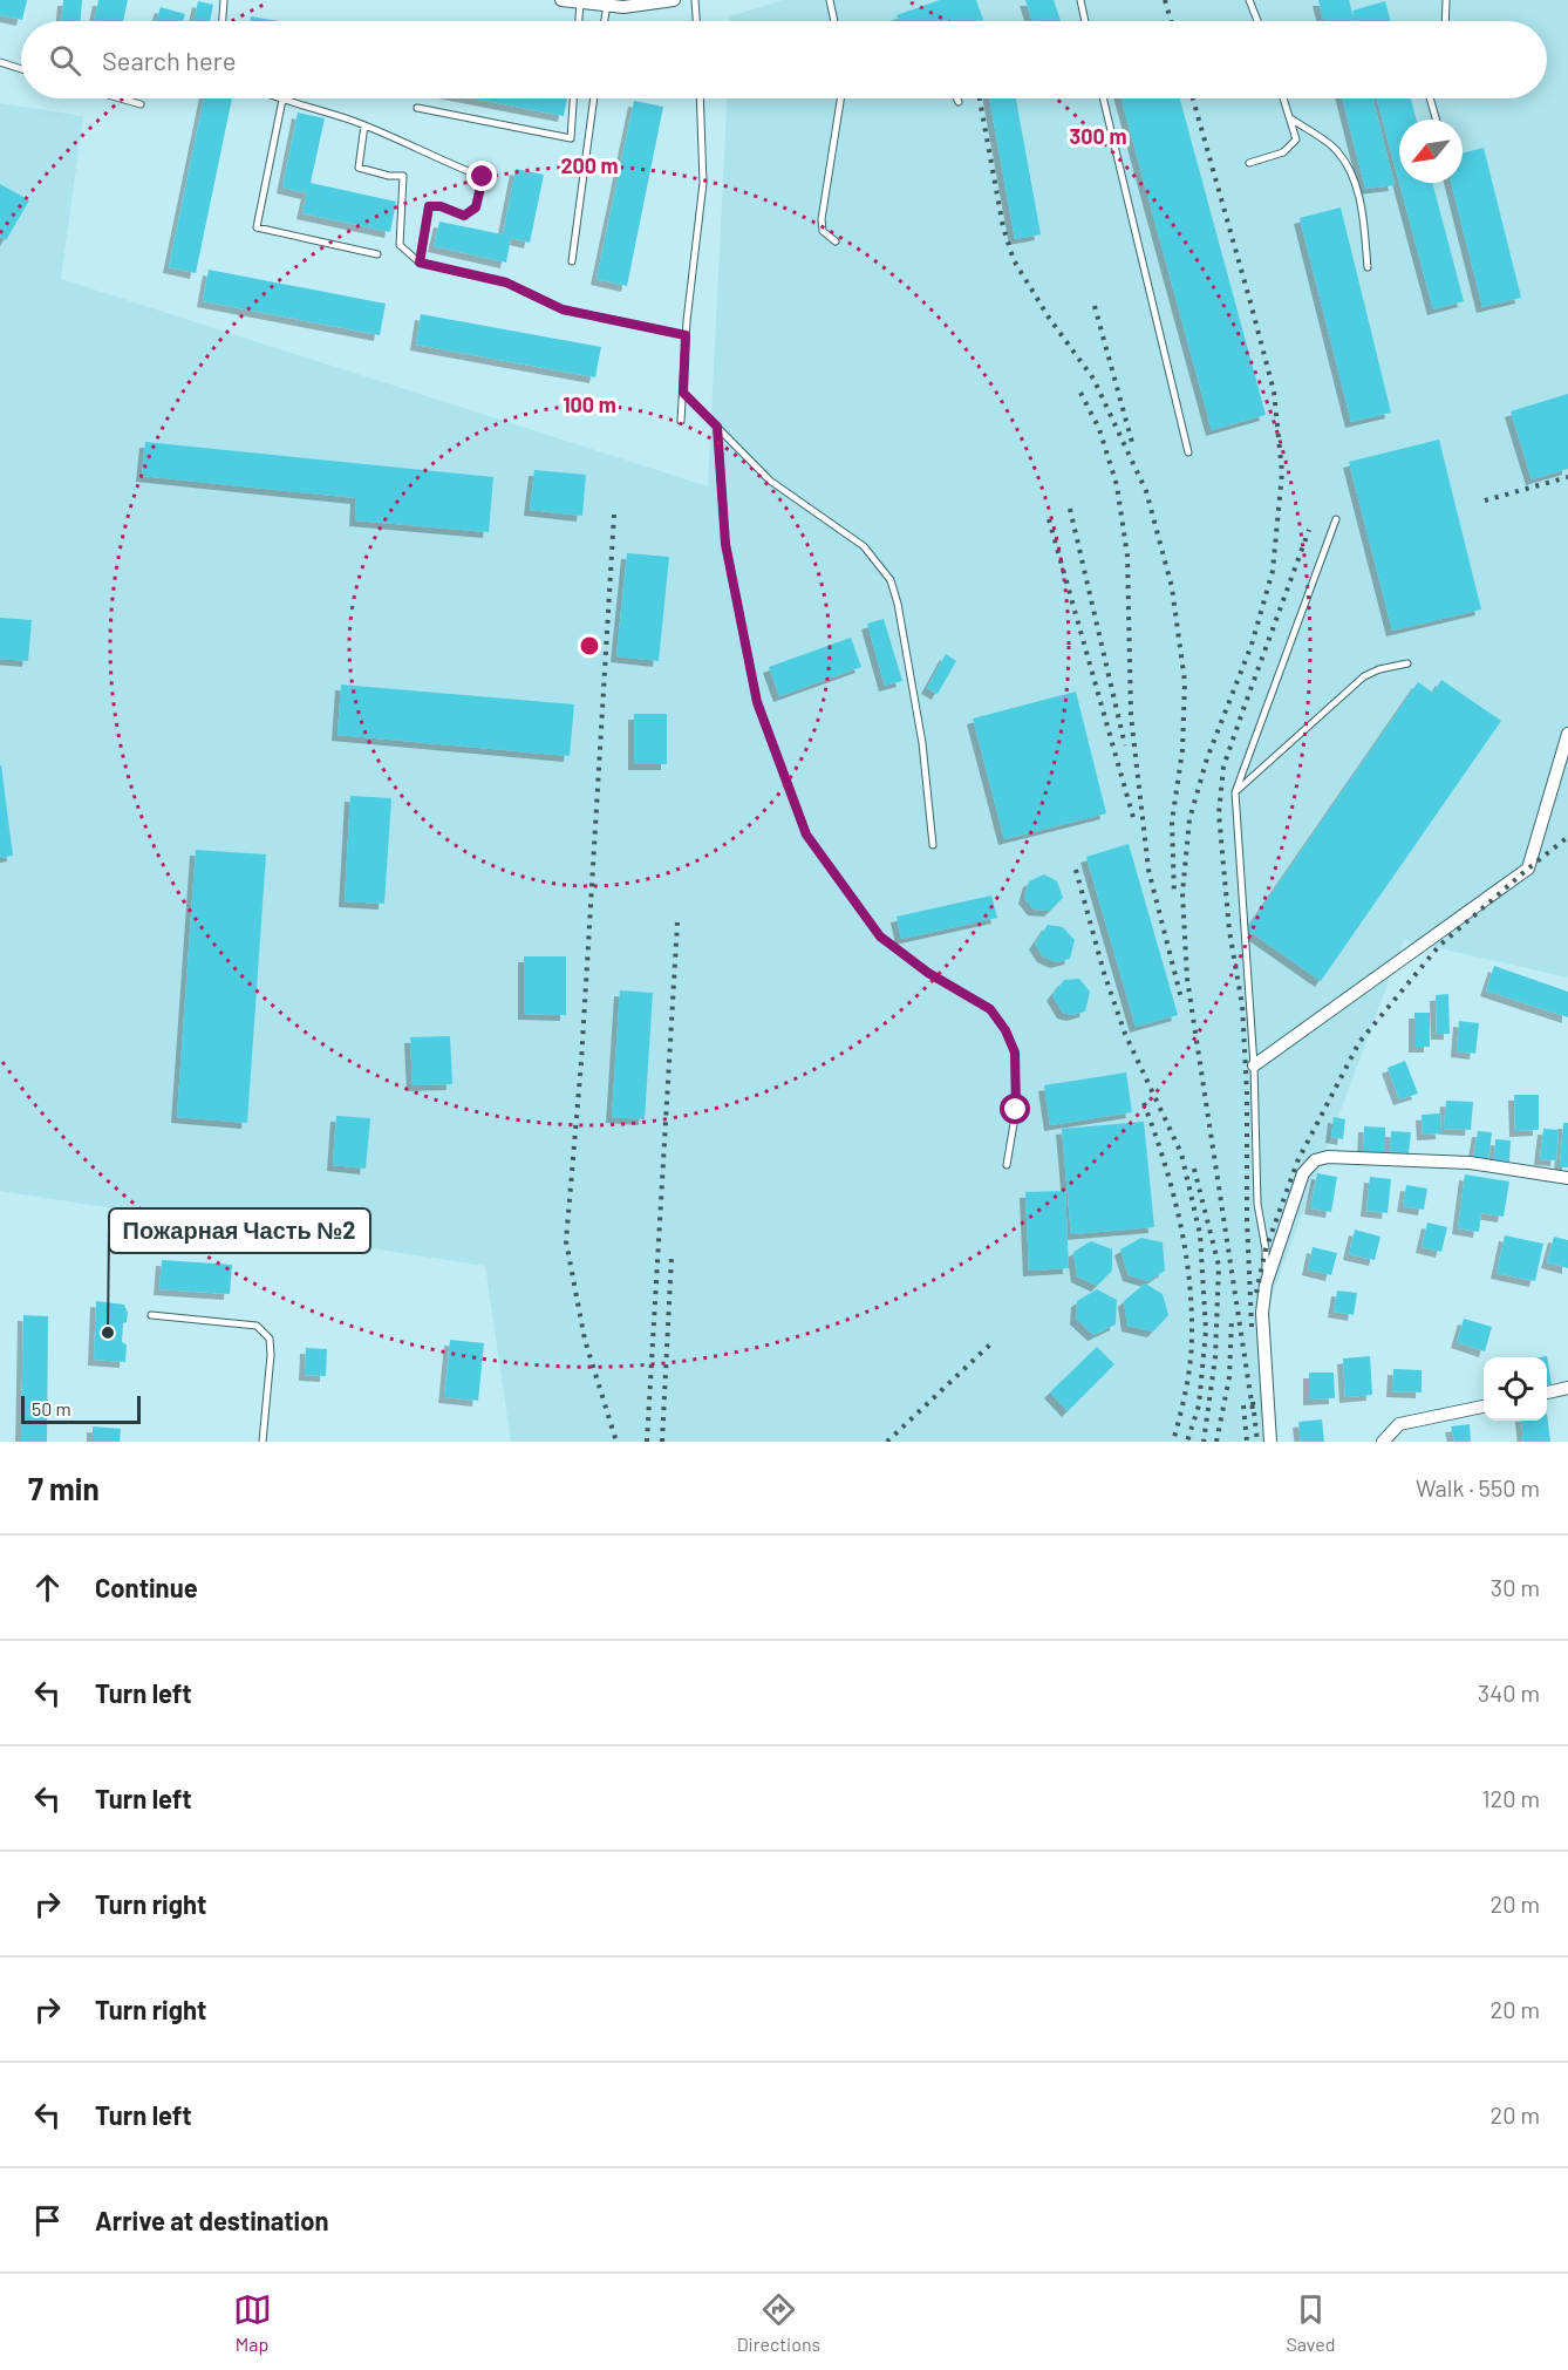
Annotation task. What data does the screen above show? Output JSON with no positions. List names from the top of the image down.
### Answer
{
  "places": ["Пожарная Часть №2"],
  "scale_bar": "50 m",
  "north": "bottom left",
  "page": {
    "search": "Search here",
    "scale": "50 m",
    "heading": ["7 min", "Walk · 550 m"],
    "list": [
      ["Continue", "30 m"],
      ["Turn left", "340 m"],
      ["Turn left", "120 m"],
      ["Turn right", "20 m"],
      ["Turn right", "20 m"],
      ["Turn left", "20 m"],
      "Arrive at destination"
    ],
    "nav": ["Map", "Directions", "Saved"]
  },
  "rings": ["300 m", "200 m", "100 m"]
}
